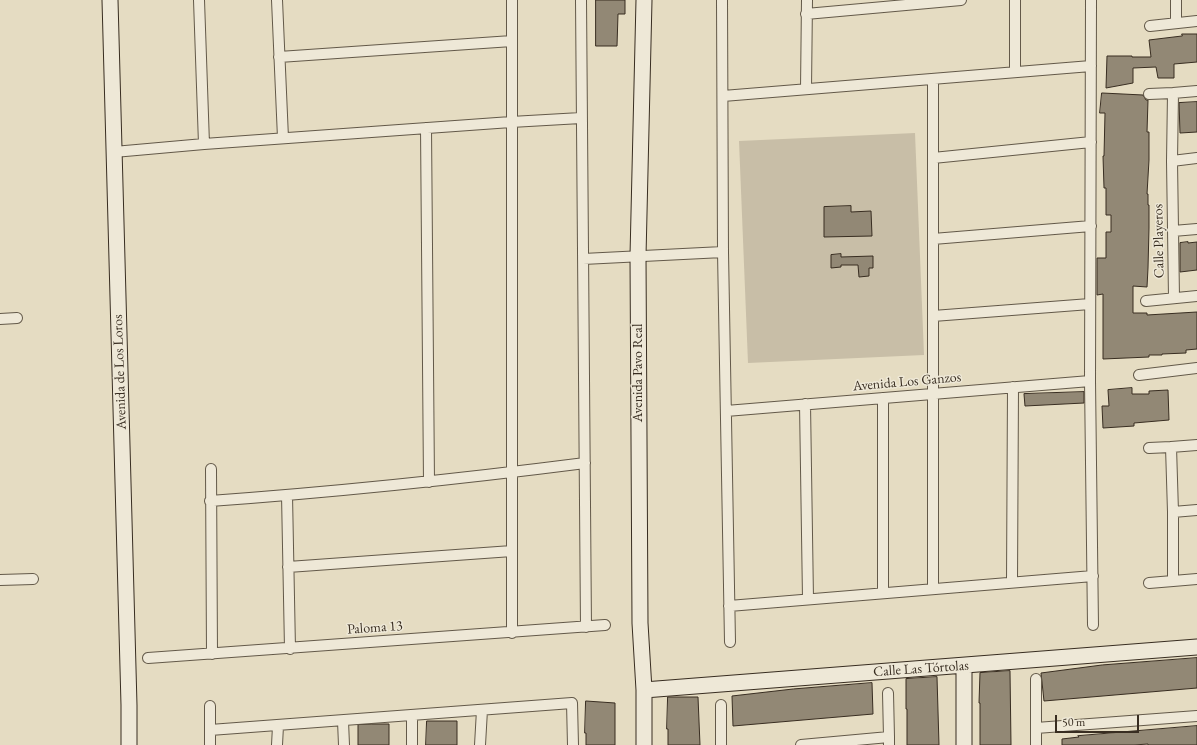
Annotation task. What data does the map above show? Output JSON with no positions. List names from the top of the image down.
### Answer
{
  "streets": {
    "street": [
      "Calle Playeros",
      "Avenida de Los Loros",
      "Avenida Pavo Real",
      "Avenida Los Ganzos",
      "Paloma 13",
      "Calle Las Tórtolas"
    ]
  },
  "crossings": [
    ["Avenida Pavo Real", "Calle Las Tórtolas"]
  ],
  "scale_bar": "50 m"
}
